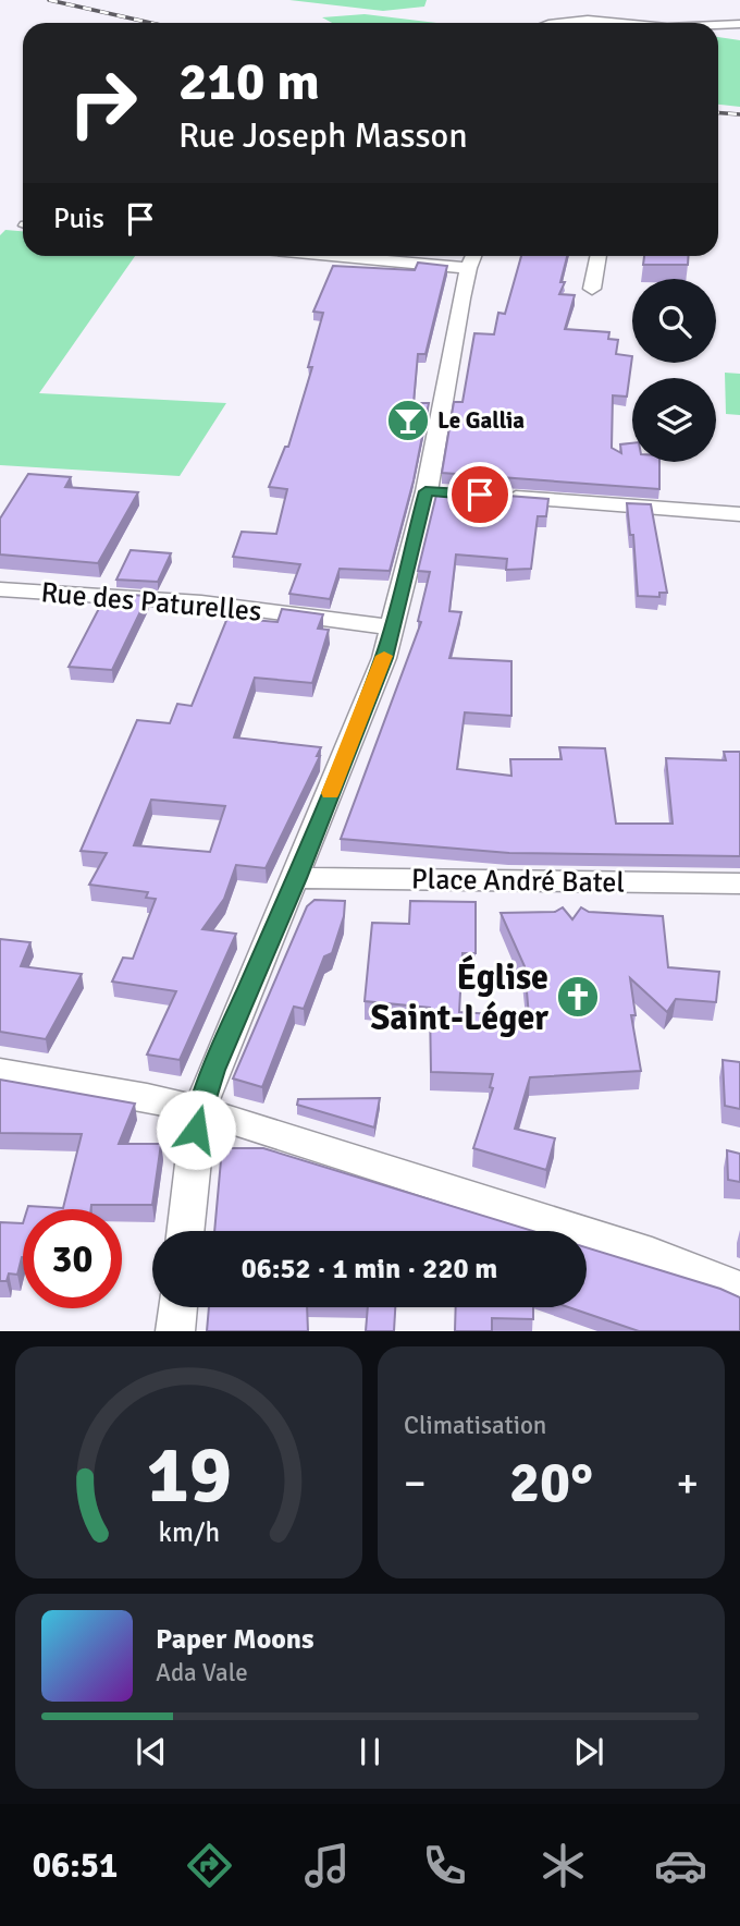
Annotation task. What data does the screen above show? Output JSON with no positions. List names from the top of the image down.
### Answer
{
  "streets": {
    "street": ["Rue des Paturelles", "Place André Batel"]
  },
  "places": {
    "bar": ["Le Gallia"],
    "church": ["Église Saint-Léger"]
  },
  "page": {
    "turn": ["210 m", "Rue Joseph Masson"],
    "then": "Puis",
    "limit": "30",
    "trip": "06:52 · 1 min · 220 m",
    "tile": "Climatisation",
    "heat": ["−", "20°", "+"],
    "song": ["Paper Moons", "Ada Vale"],
    "tabs": "06:51",
    "gauge": ["19", "km/h"]
  }
}
